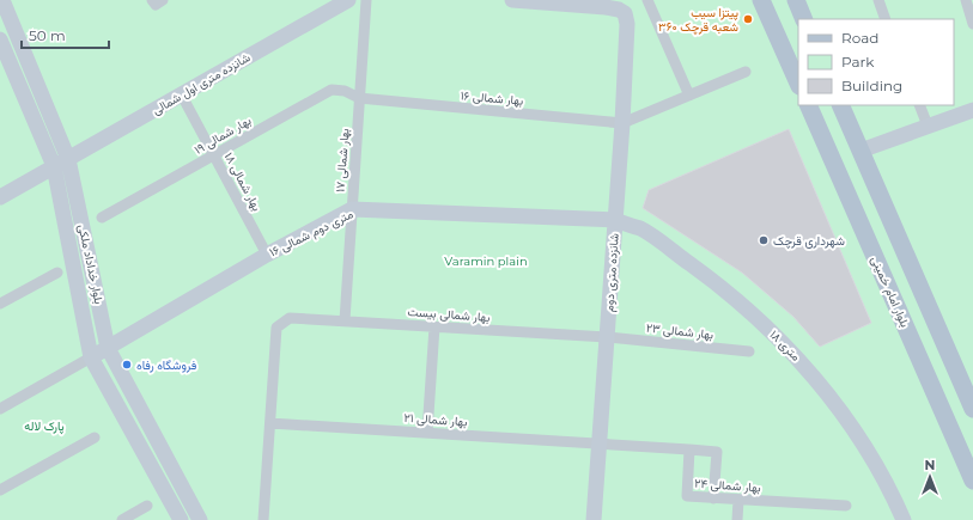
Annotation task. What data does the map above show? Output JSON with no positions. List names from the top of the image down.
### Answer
{
  "streets": {
    "main road": ["بلوار امام خمینی"],
    "street": [
      "شانزده متری اول شمالی",
      "بهار شمالی ۱۶",
      "بهار شمالی ۱۹",
      "بهار شمالی ۱۷",
      "بهار شمالی ۱۸",
      "۱۶ متری دوم شمالی",
      "بلوار خداداد ملکی",
      "شانزده متری دوم",
      "بهار شمالی بیست",
      "بهار شمالی ۲۳",
      "۱۸ متری",
      "بهار شمالی ۲۱",
      "بهار شمالی ۲۴"
    ]
  },
  "crossings": [
    ["شانزده متری اول شمالی", "بهار شمالی ۱۸"],
    ["شانزده متری اول شمالی", "بلوار خداداد ملکی"],
    ["بهار شمالی ۱۶", "بهار شمالی ۱۹"],
    ["بهار شمالی ۱۶", "بهار شمالی ۱۷"],
    ["بهار شمالی ۱۶", "شانزده متری دوم"],
    ["بهار شمالی ۱۹", "بهار شمالی ۱۷"],
    ["بهار شمالی ۱۹", "بهار شمالی ۱۸"],
    ["بهار شمالی ۱۷", "۱۶ متری دوم شمالی"],
    ["بهار شمالی ۱۷", "بهار شمالی بیست"],
    ["بهار شمالی ۱۸", "۱۶ متری دوم شمالی"],
    ["۱۶ متری دوم شمالی", "بلوار خداداد ملکی"],
    ["۱۶ متری دوم شمالی", "شانزده متری دوم"],
    ["۱۶ متری دوم شمالی", "۱۸ متری"],
    ["شانزده متری دوم", "بهار شمالی بیست"],
    ["شانزده متری دوم", "بهار شمالی ۲۳"],
    ["شانزده متری دوم", "۱۸ متری"],
    ["شانزده متری دوم", "بهار شمالی ۲۱"],
    ["بهار شمالی بیست", "بهار شمالی ۲۳"],
    ["بهار شمالی بیست", "بهار شمالی ۲۱"]
  ],
  "parks": ["Varamin plain", "پارک لاله"],
  "places": ["پیتزا سیب ۳۶۰ شعبه قرچک", "شهرداری قرچک", "فروشگاه رفاه"],
  "legend": ["Road", "Park", "Building"],
  "scale_bar": "50 m",
  "north": "top"
}
